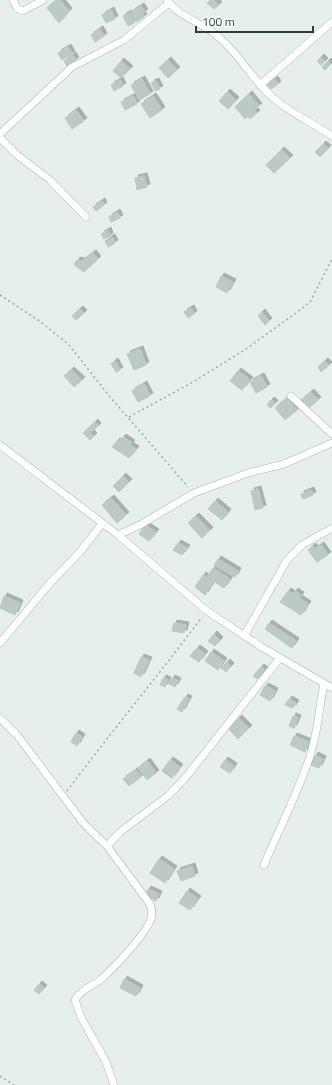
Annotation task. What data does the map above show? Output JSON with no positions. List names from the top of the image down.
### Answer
{
  "scale_bar": "100 m"
}
